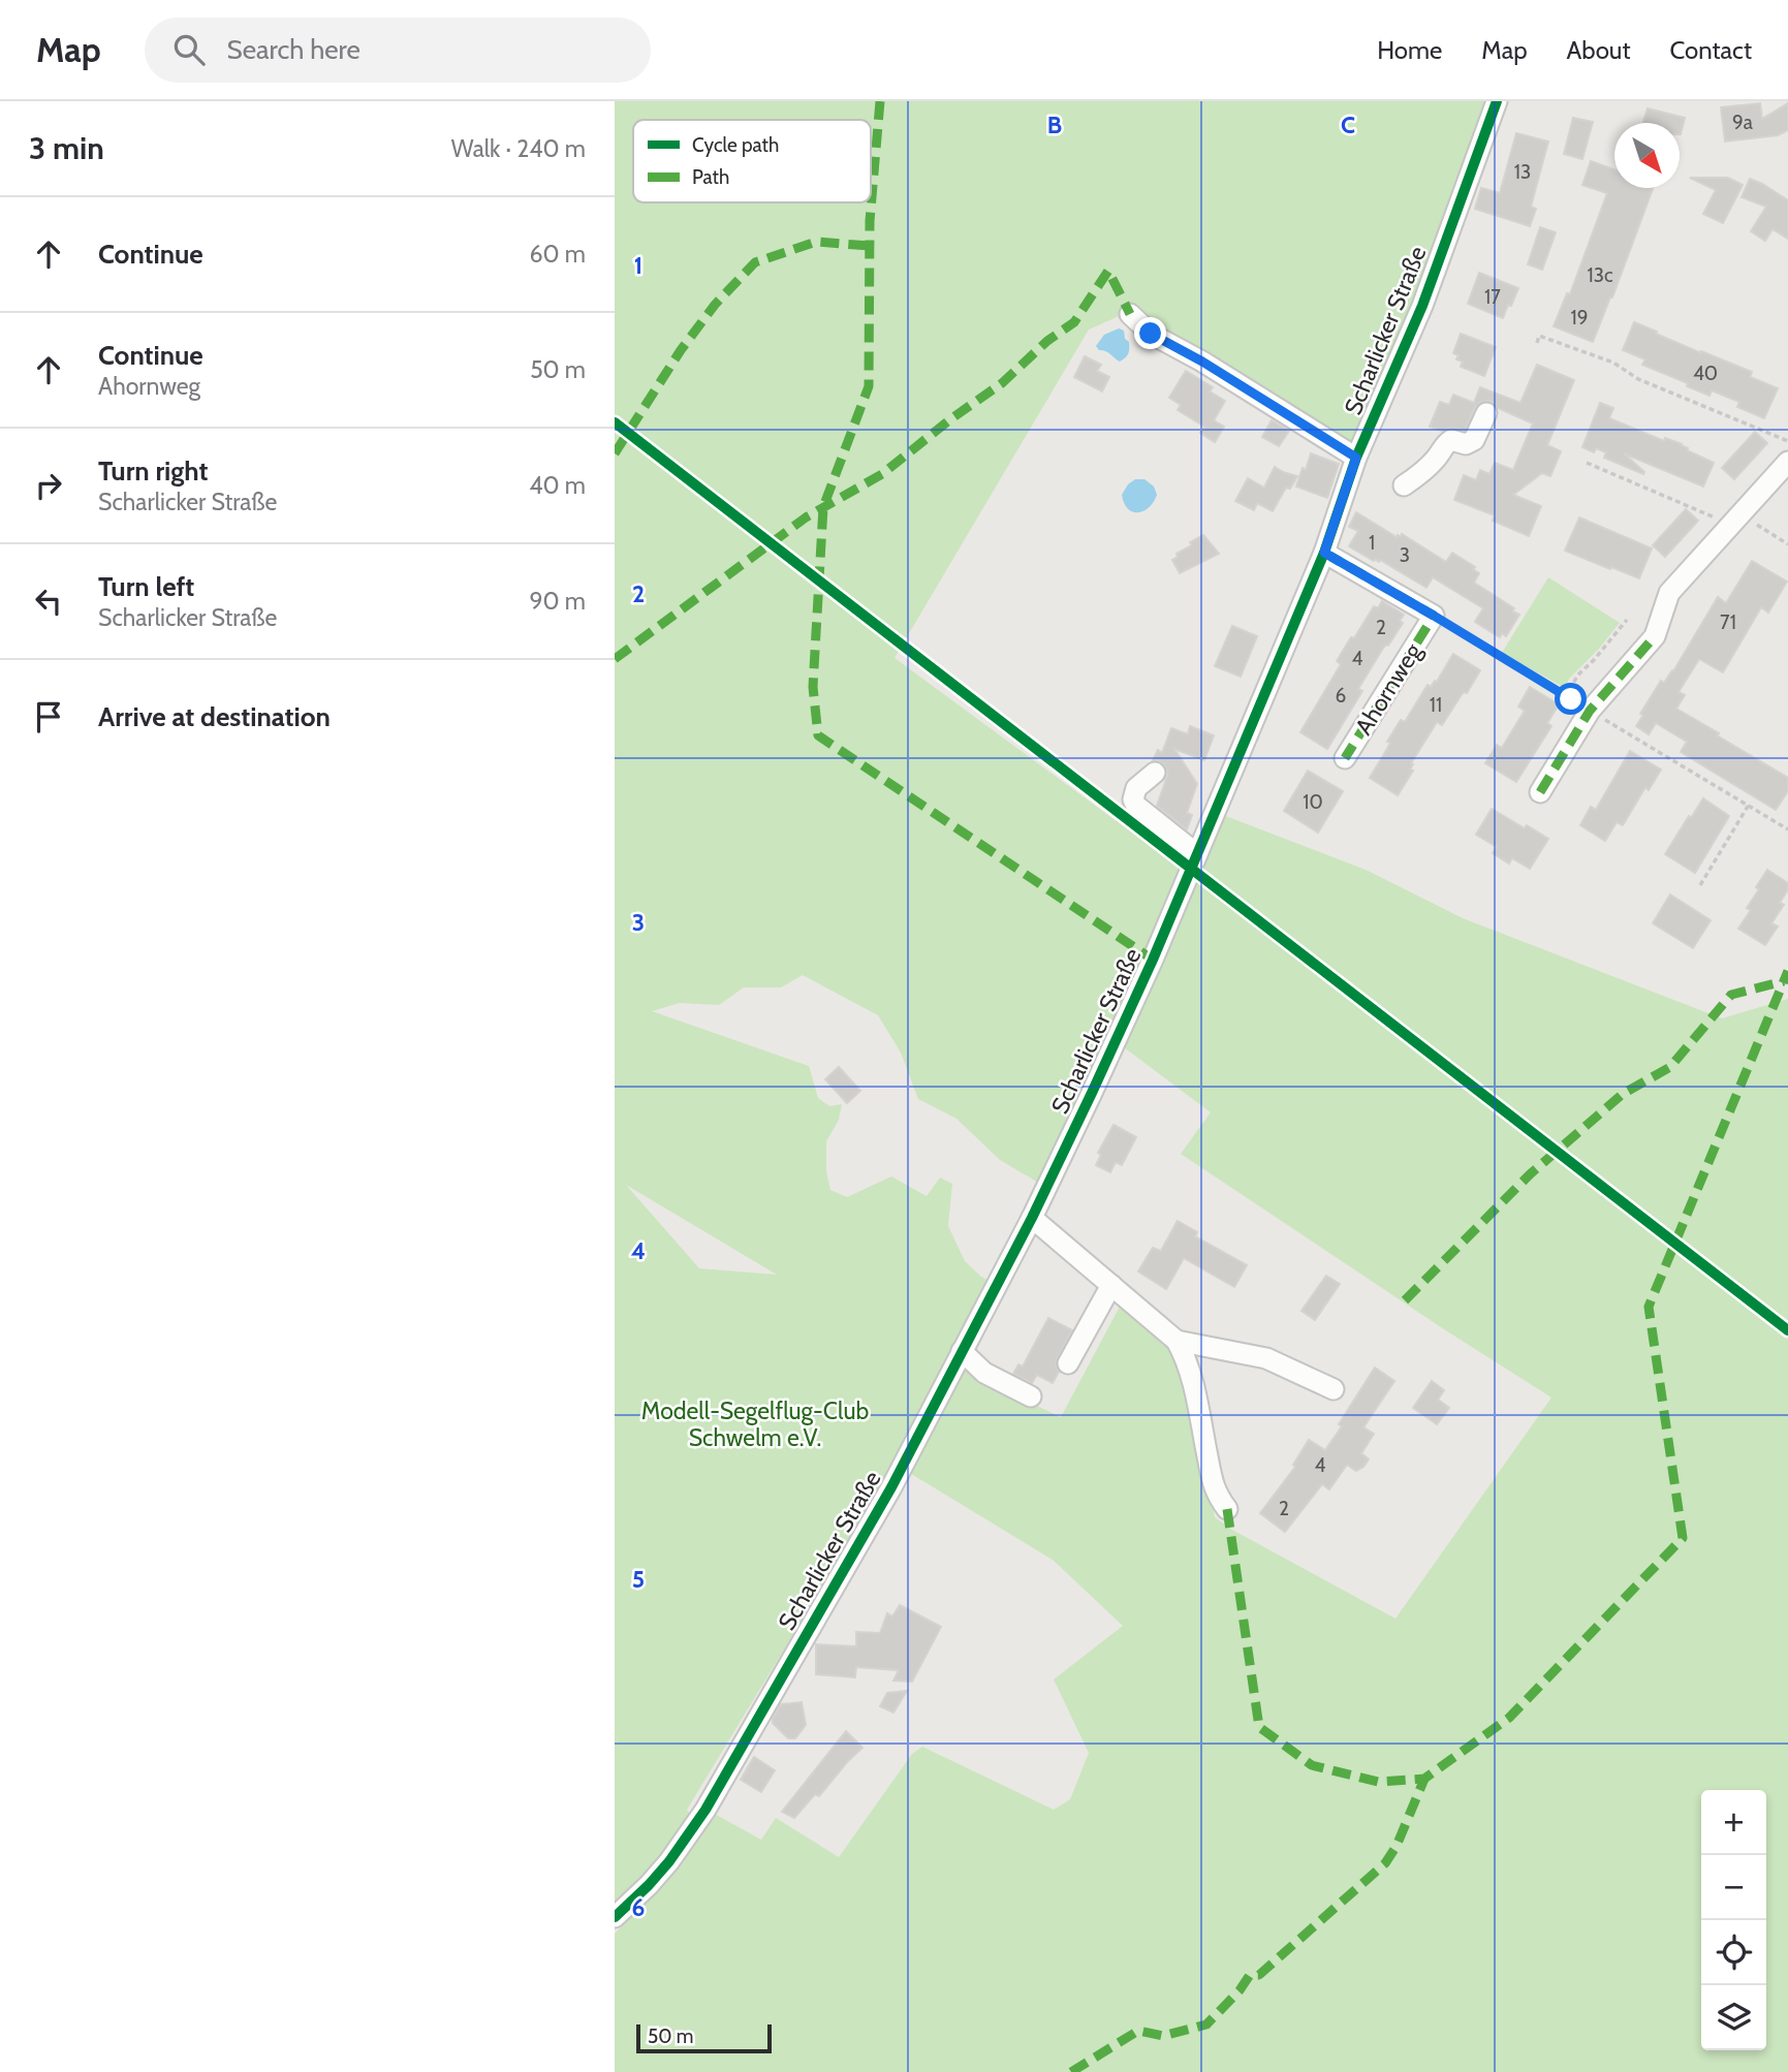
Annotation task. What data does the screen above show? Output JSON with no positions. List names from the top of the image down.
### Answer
{
  "streets": {
    "street": ["Scharlicker Straße", "Ahornweg"]
  },
  "crossings": [
    ["Scharlicker Straße", "Ahornweg"]
  ],
  "parks": ["Modell-Segelflug-Club Schwelm e.V."],
  "house_numbers": [
    "9a",
    "13",
    "13c",
    "17",
    "19",
    "40",
    "1",
    "3",
    "71",
    "2",
    "4",
    "6",
    "11",
    "10",
    "4",
    "2"
  ],
  "legend": ["Cycle path", "Path"],
  "scale_bar": "50 m",
  "north": "bottom right",
  "page": {
    "header": "Map",
    "search": "Search here",
    "nav": [
      "Home",
      "Map",
      "About",
      "Contact"
    ],
    "heading": ["3 min", "Walk · 240 m"],
    "list": [
      ["Continue", "60 m"],
      ["Continue", "Ahornweg", "50 m"],
      ["Turn right", "Scharlicker Straße", "40 m"],
      ["Turn left", "Scharlicker Straße", "90 m"],
      "Arrive at destination"
    ],
    "map_buttons": ["+", "−"],
    "scale": "50 m"
  },
  "grid": {
    "columns": ["B", "C"],
    "rows": [
      "1",
      "2",
      "3",
      "4",
      "5",
      "6"
    ]
  }
}
